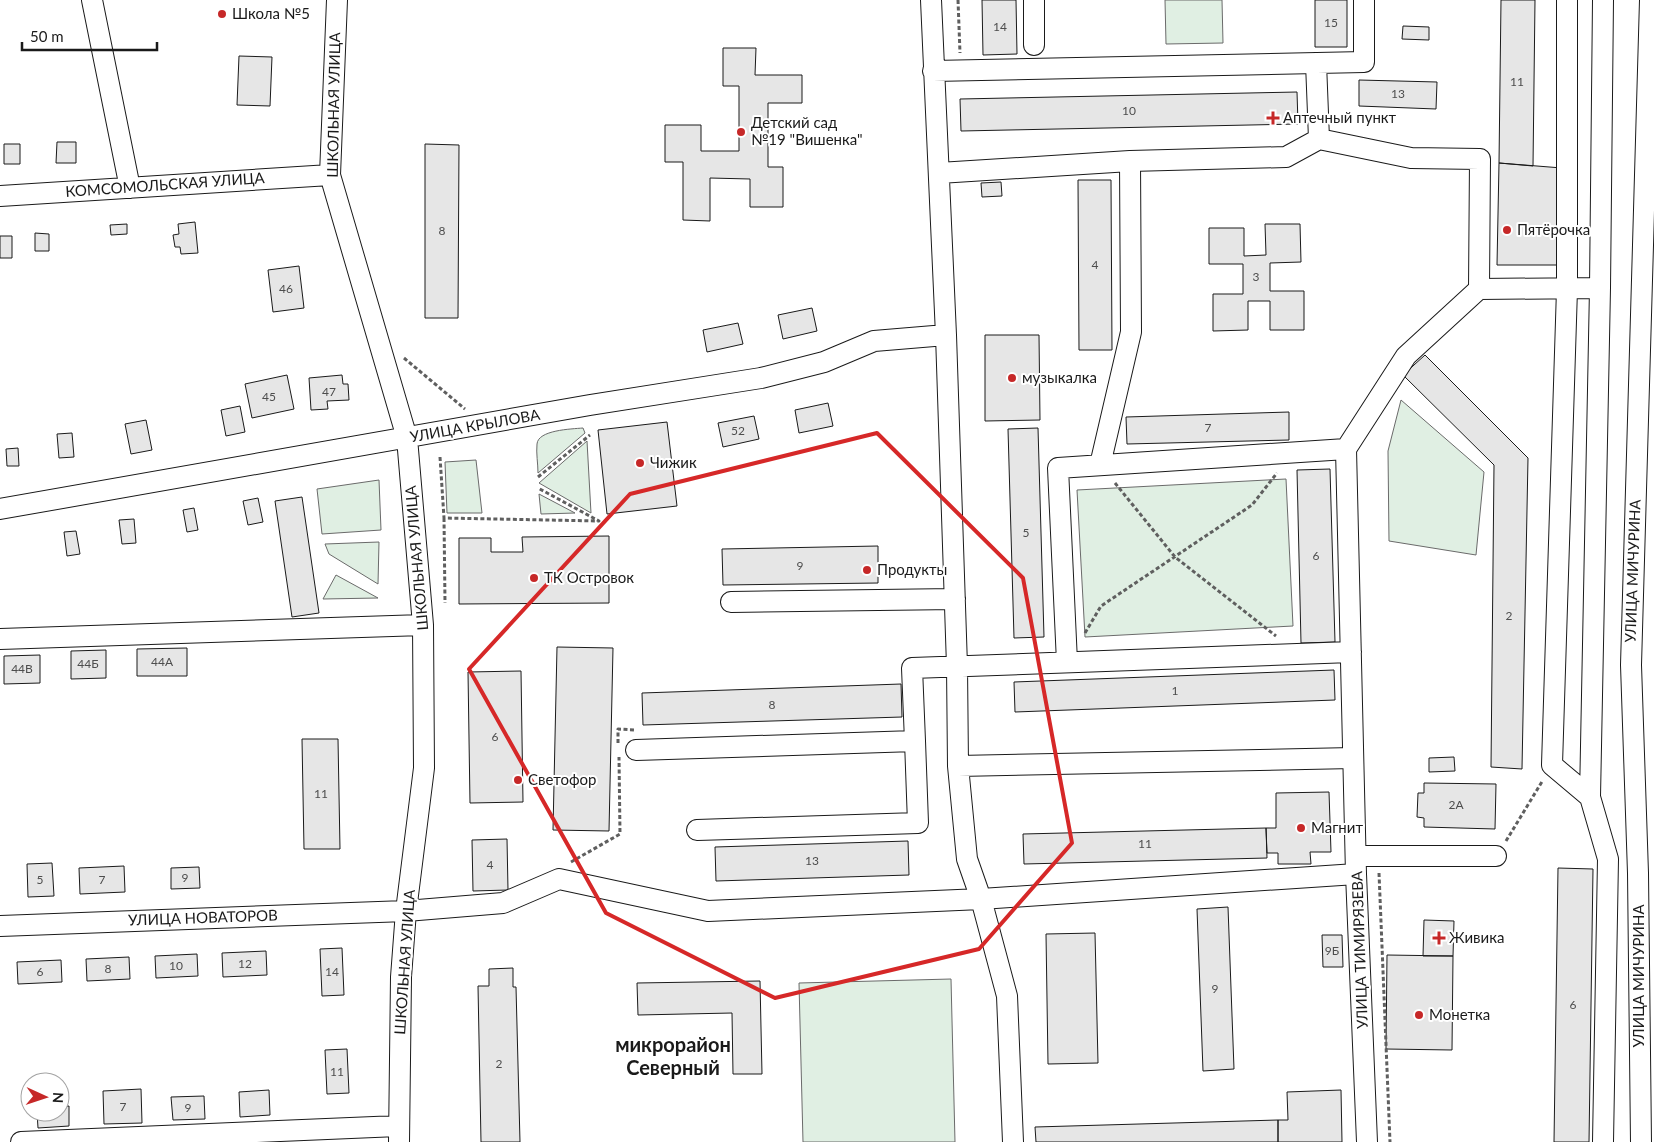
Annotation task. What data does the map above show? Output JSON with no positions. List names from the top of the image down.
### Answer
{
  "streets": {
    "street": [
      "ШКОЛЬНАЯ УЛИЦА",
      "КОМСОМОЛЬСКАЯ УЛИЦА",
      "УЛИЦА КРЫЛОВА",
      "УЛИЦА МИЧУРИНА",
      "УЛИЦА НОВАТОРОВ",
      "УЛИЦА ТИМИРЯЗЕВА"
    ]
  },
  "crossings": [
    ["ШКОЛЬНАЯ УЛИЦА", "КОМСОМОЛЬСКАЯ УЛИЦА"],
    ["ШКОЛЬНАЯ УЛИЦА", "УЛИЦА КРЫЛОВА"],
    ["ШКОЛЬНАЯ УЛИЦА", "УЛИЦА НОВАТОРОВ"],
    ["УЛИЦА НОВАТОРОВ", "УЛИЦА ТИМИРЯЗЕВА"]
  ],
  "districts": ["микрорайон Северный"],
  "places": {
    "other": [
      "Школа №5",
      "Детский сад №19 \"Вишенка\"",
      "Пятёрочка",
      "музыкалка",
      "Чижик",
      "Продукты",
      "ТК Островок",
      "Светофор",
      "Магнит",
      "Монетка"
    ],
    "health": ["Аптечный пункт", "Живика"]
  },
  "house_numbers": [
    "15",
    "14",
    "11",
    "13",
    "10",
    "8",
    "4",
    "3",
    "46",
    "47",
    "45",
    "7",
    "52",
    "5",
    "6",
    "9",
    "2",
    "44А",
    "44Б",
    "44В",
    "1",
    "8",
    "6",
    "11",
    "2А",
    "11",
    "13",
    "4",
    "9",
    "5",
    "7",
    "9Б",
    "12",
    "10",
    "8",
    "6",
    "14",
    "9",
    "6",
    "2",
    "11",
    "7",
    "9"
  ],
  "scale_bar": "50 m",
  "north": "right"
}
